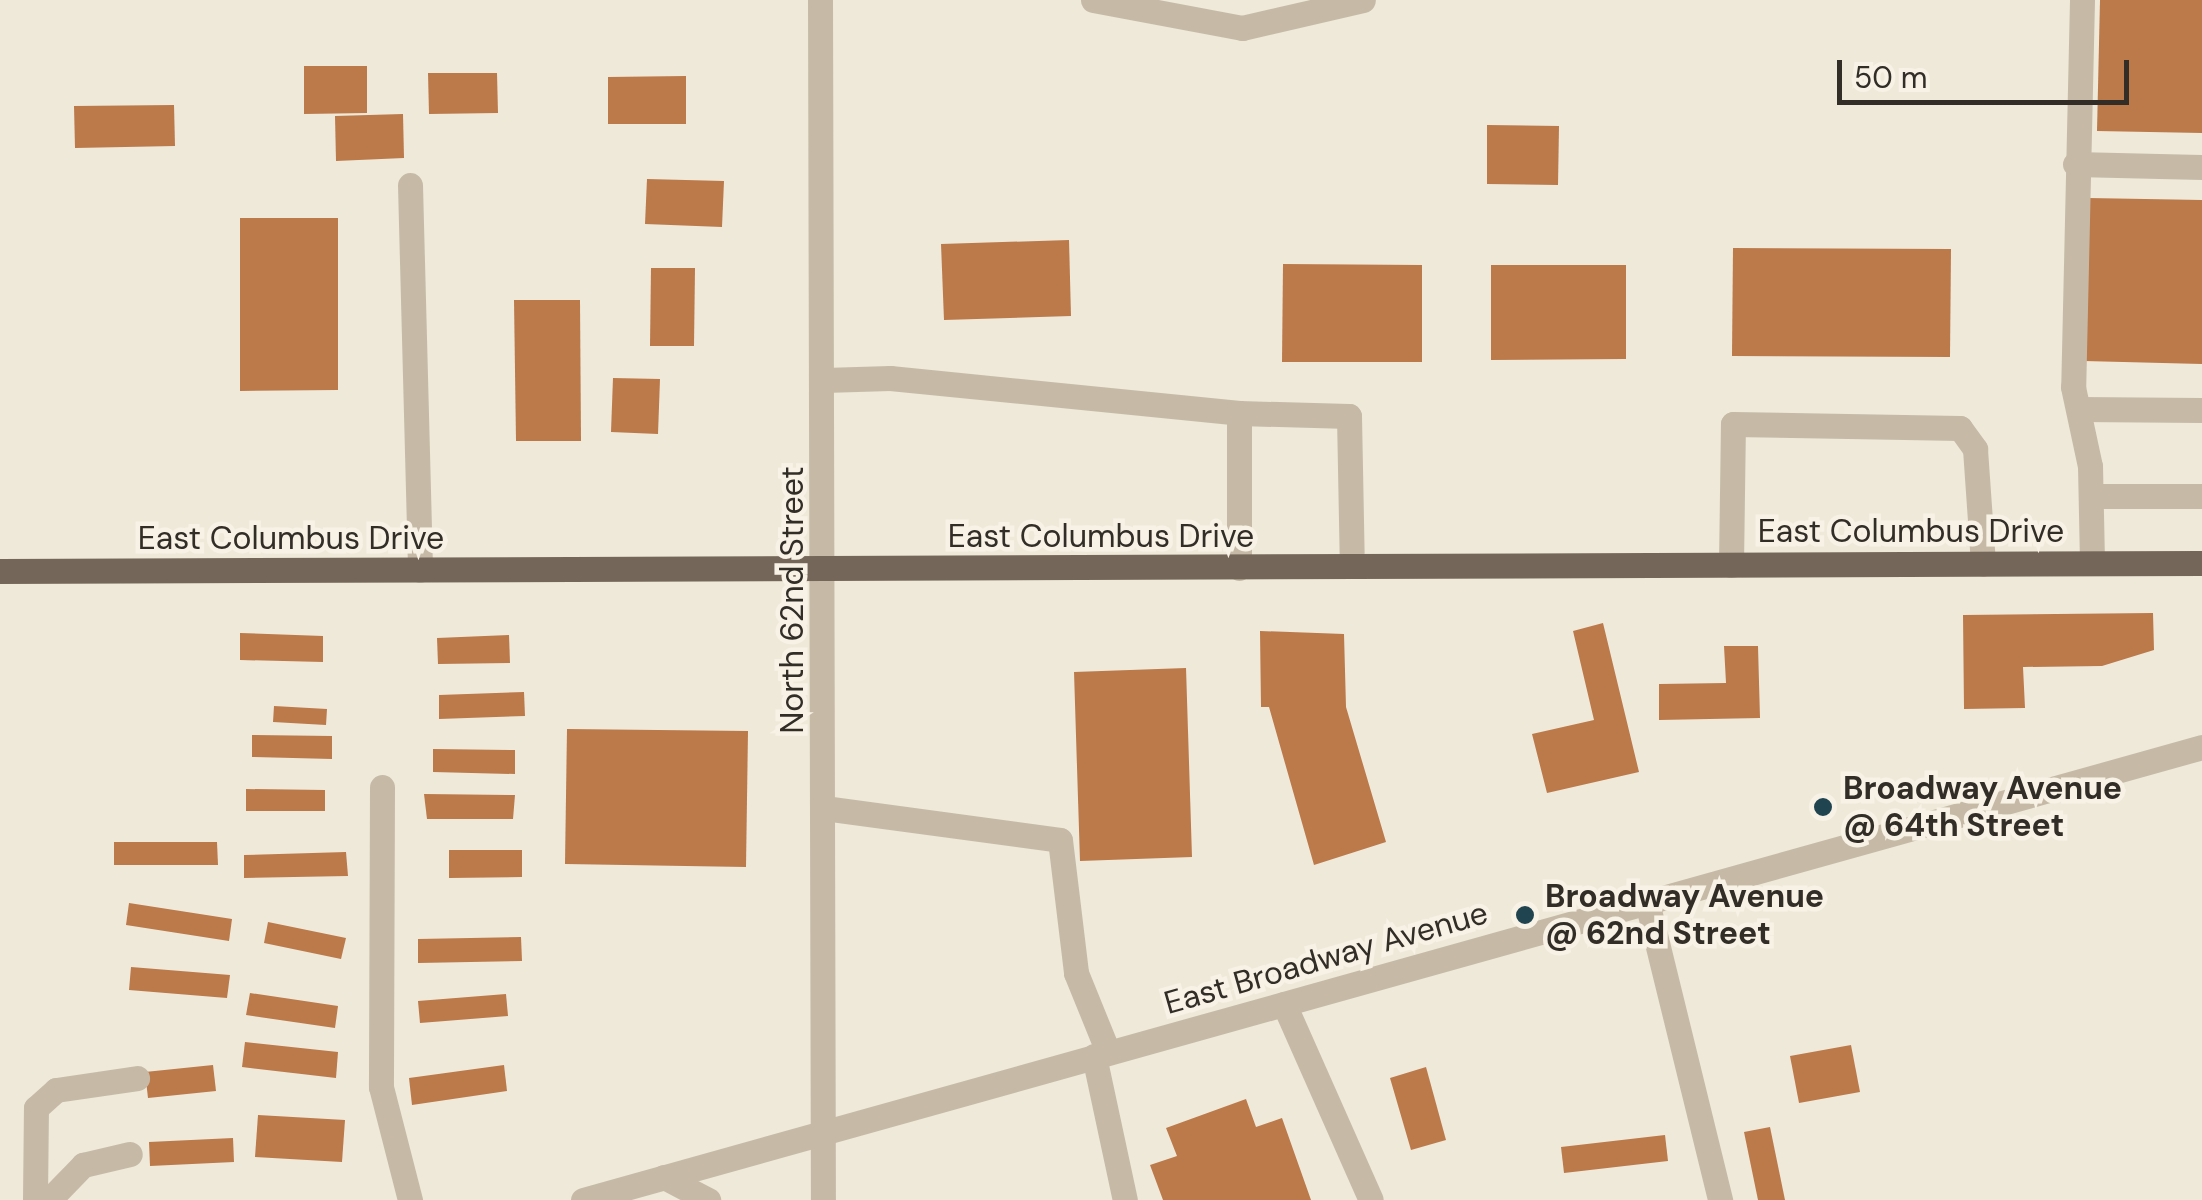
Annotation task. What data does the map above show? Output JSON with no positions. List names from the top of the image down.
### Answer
{
  "streets": {
    "main road": ["East Columbus Drive"],
    "street": ["North 62nd Street", "East Broadway Avenue"]
  },
  "crossings": [
    ["East Columbus Drive", "North 62nd Street"],
    ["North 62nd Street", "East Broadway Avenue"]
  ],
  "places": ["Broadway Avenue @ 64th Street", "Broadway Avenue @ 62nd Street"],
  "scale_bar": "50 m"
}
